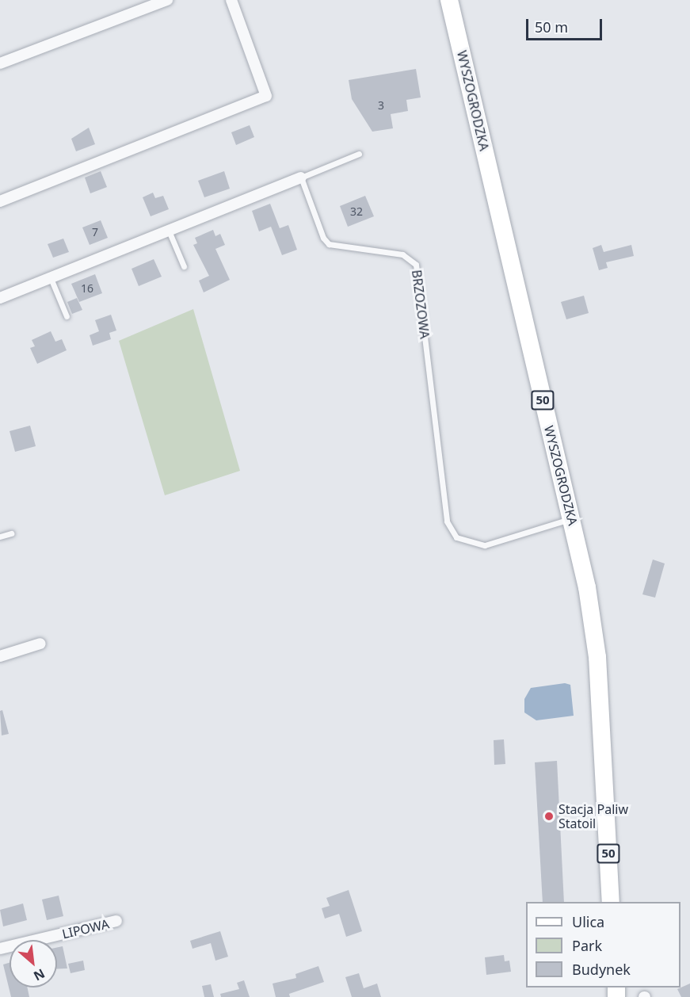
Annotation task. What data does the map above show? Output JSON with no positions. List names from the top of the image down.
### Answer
{
  "streets": {
    "main road": ["WYSZOGRODZKA", "50"],
    "street": ["LIPOWA"],
    "lane": ["BRZOZOWA"]
  },
  "crossings": [
    ["WYSZOGRODZKA", "BRZOZOWA"]
  ],
  "places": ["Stacja Paliw Statoil"],
  "house_numbers": [
    "3",
    "32",
    "7",
    "16"
  ],
  "legend": ["Ulica", "Park", "Budynek"],
  "scale_bar": "50 m",
  "north": "bottom right"
}
